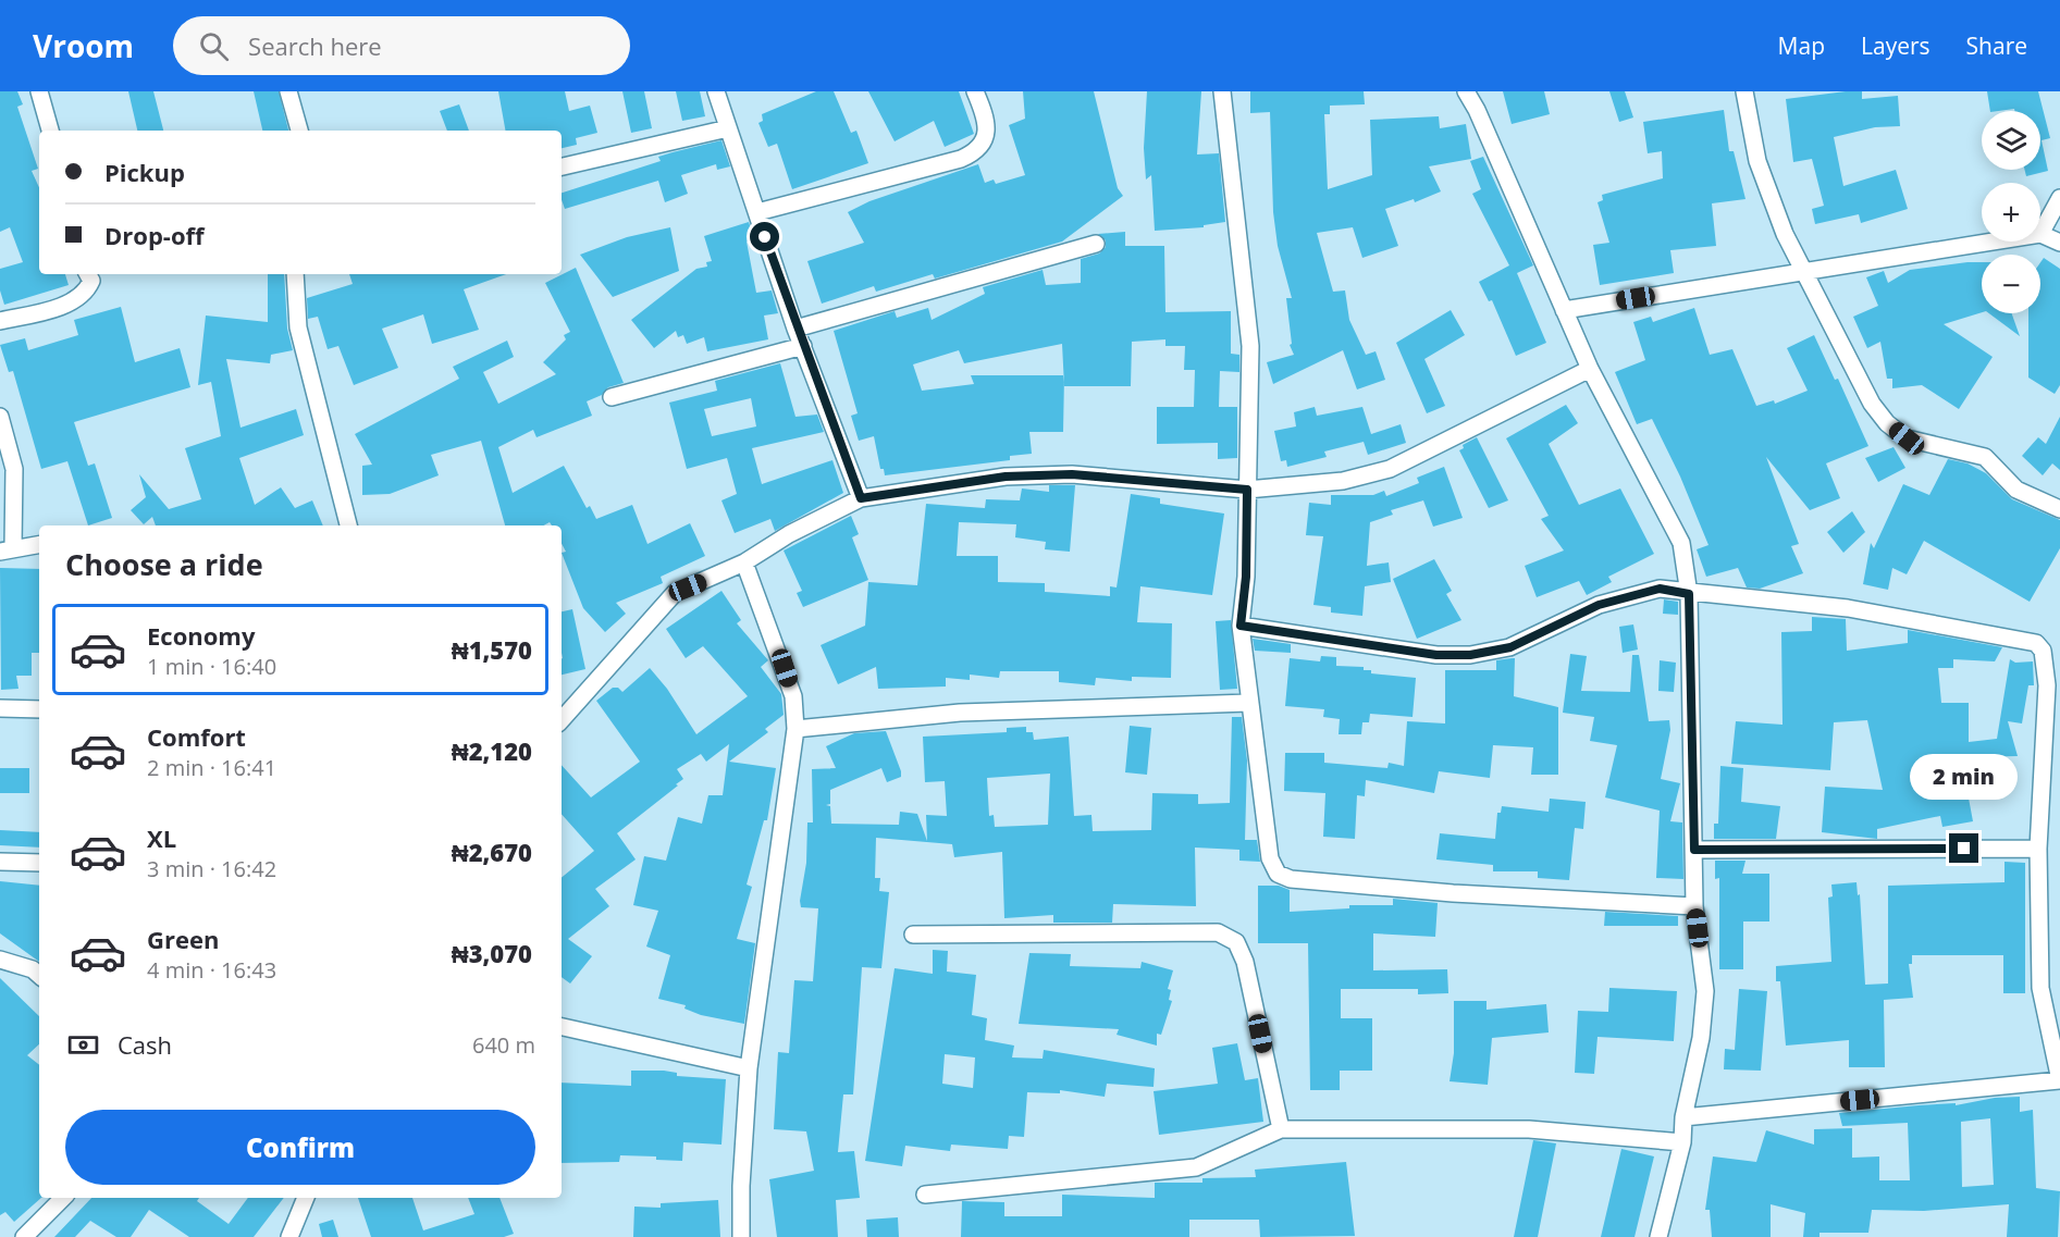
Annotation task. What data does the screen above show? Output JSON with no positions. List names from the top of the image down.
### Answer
{
  "page": {
    "header": "Vroom",
    "search": "Search here",
    "nav": ["Map", "Layers", "Share"],
    "map_buttons": ["+", "−"],
    "banner": ["Pickup", "Drop-off"],
    "heading": "Choose a ride",
    "list": [
      {
        "name": "Economy",
        "note": "1 min · 16:40",
        "value": "₦1,570"
      },
      {
        "name": "Comfort",
        "note": "2 min · 16:41",
        "value": "₦2,120"
      },
      {
        "name": "XL",
        "note": "3 min · 16:42",
        "value": "₦2,670"
      },
      {
        "name": "Green",
        "note": "4 min · 16:43",
        "value": "₦3,070"
      }
    ],
    "bubble": "2 min",
    "pay": ["Cash", "640 m"],
    "buttons": "Confirm"
  }
}
